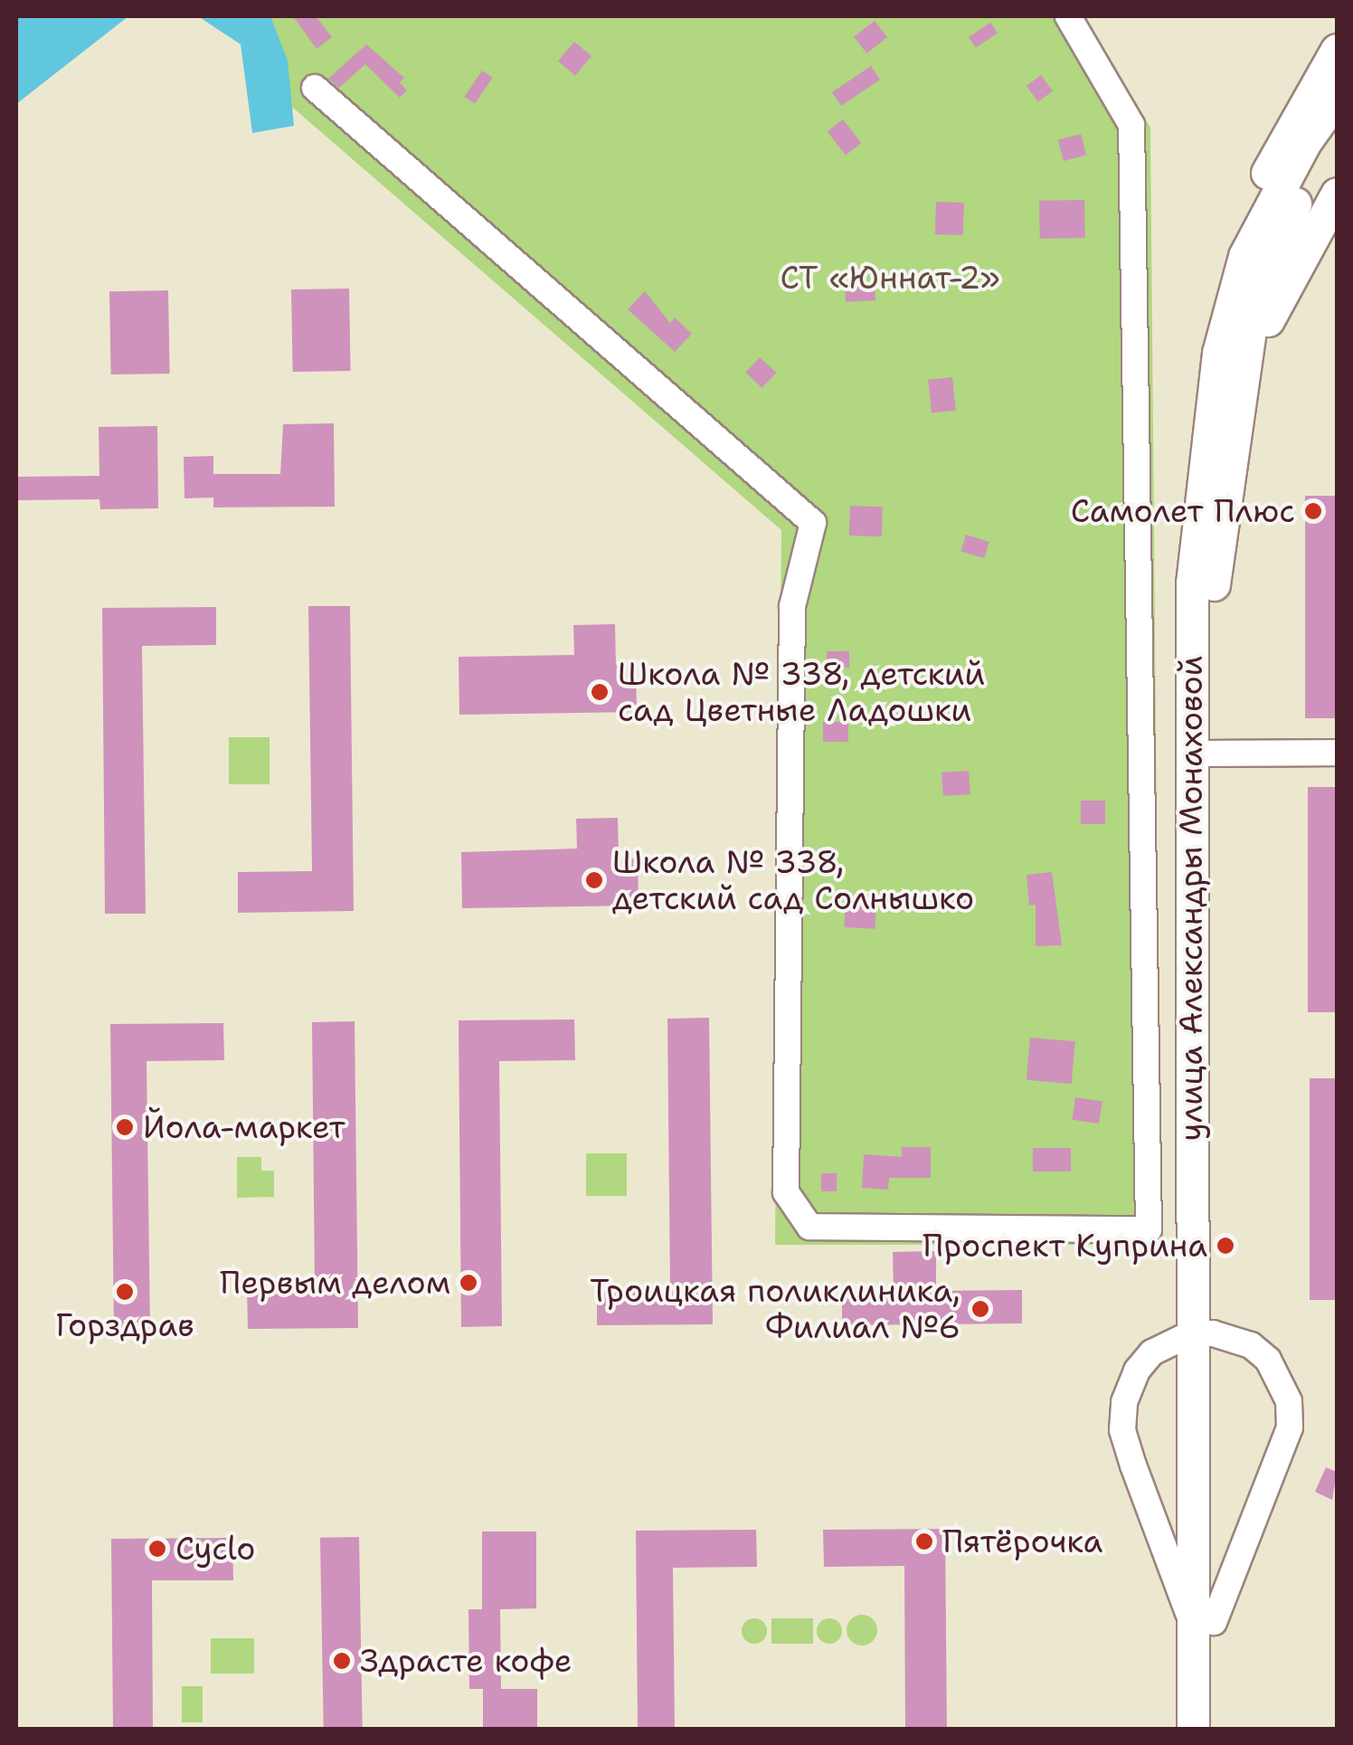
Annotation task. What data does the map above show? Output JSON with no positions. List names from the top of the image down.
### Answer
{
  "streets": {
    "main road": ["улица Александры Монаховой"]
  },
  "parks": ["СТ «Юннат-2»"],
  "places": [
    "Самолет Плюс",
    "Школа № 338, детский сад Цветные Ладошки",
    "Школа № 338, детский сад Солнышко",
    "Йола-маркет",
    "Проспект Куприна",
    "Первым делом",
    "Горздрав",
    "Троицкая поликлиника, Филиал №6",
    "Пятёрочка",
    "Cyclo",
    "Здрасте кофе"
  ]
}
